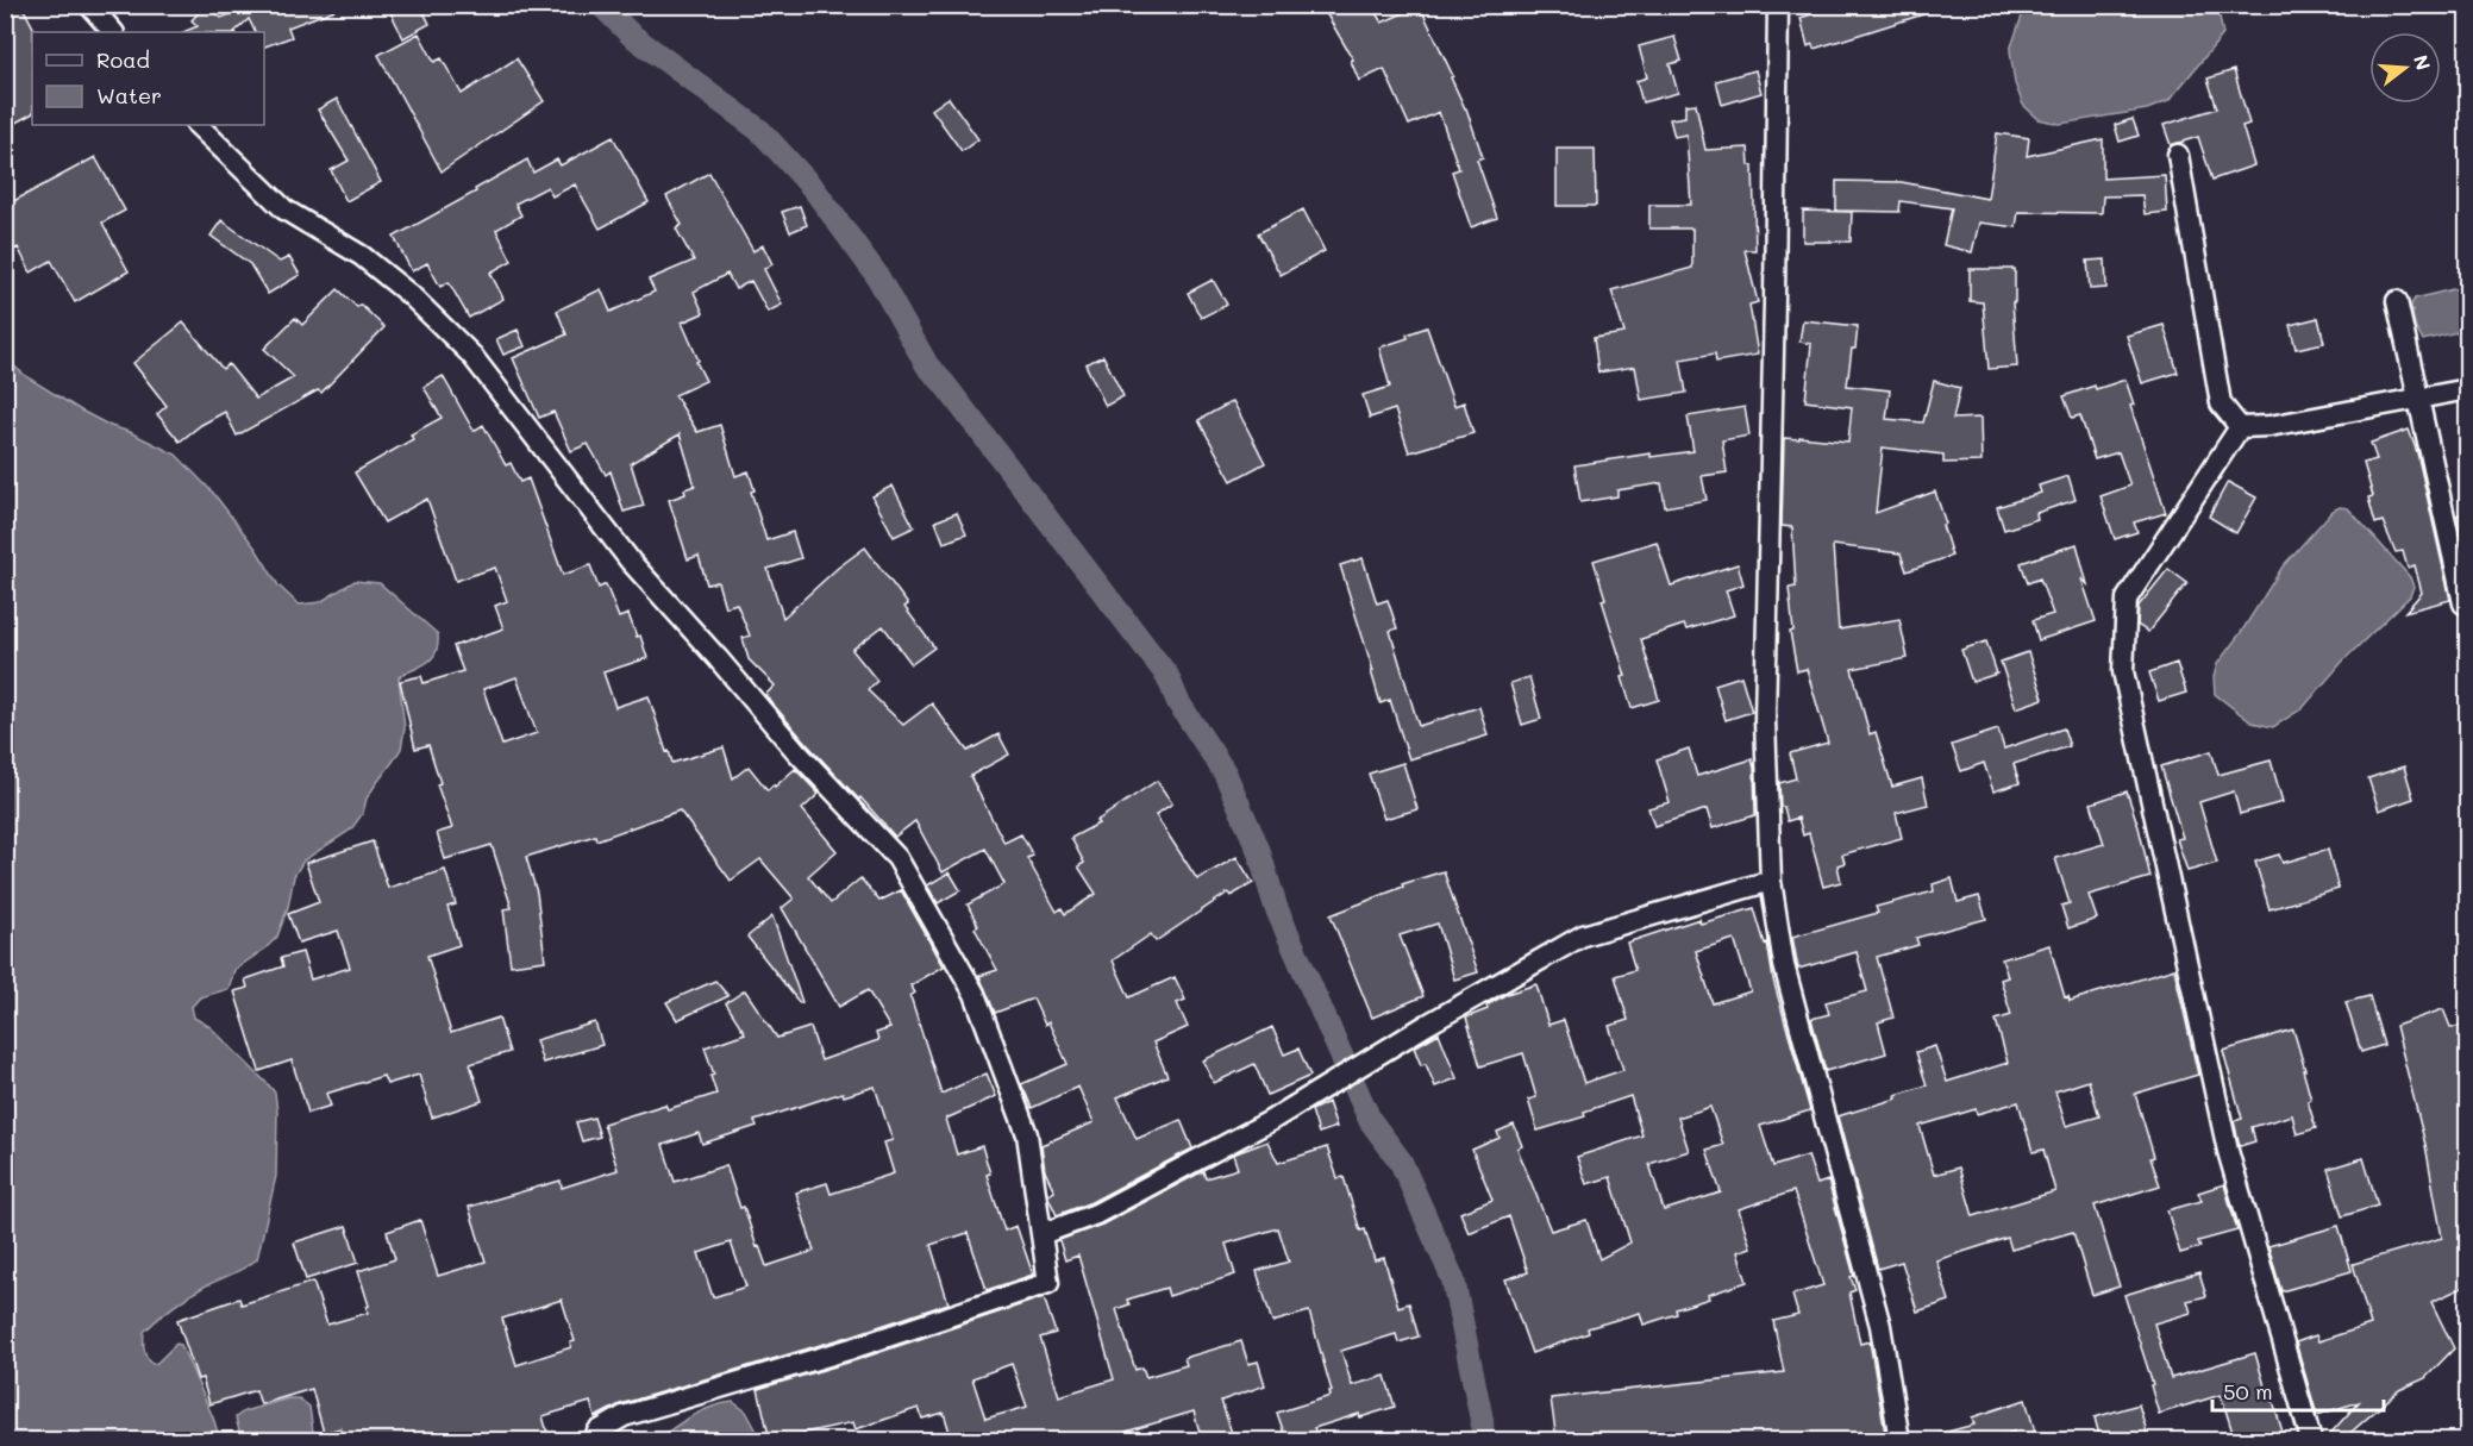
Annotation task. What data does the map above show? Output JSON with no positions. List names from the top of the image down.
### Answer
{
  "legend": ["Road", "Water"],
  "scale_bar": "50 m",
  "north": "right"
}
